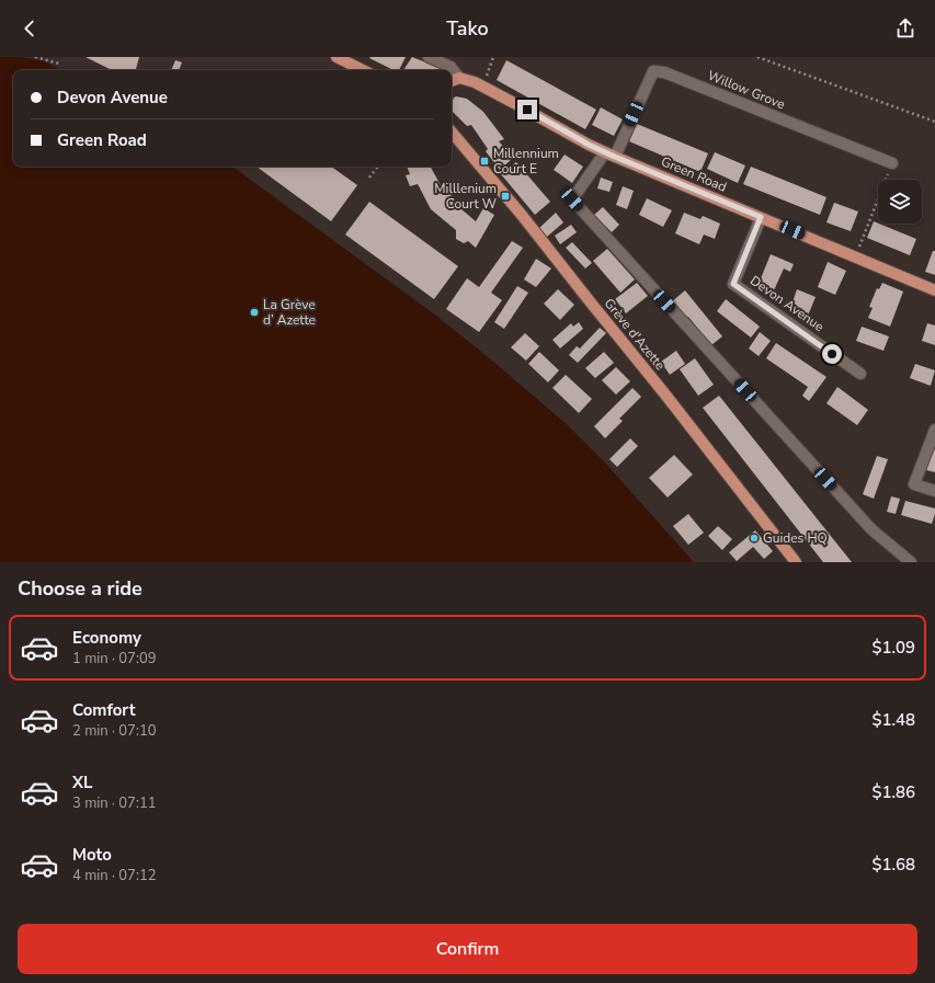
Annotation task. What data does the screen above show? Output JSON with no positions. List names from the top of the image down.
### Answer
{
  "streets": {
    "main road": ["Green Road", "Grève d'Azette"],
    "street": ["Willow Grove", "Devon Avenue"]
  },
  "crossings": [
    ["Willow Grove", "Green Road"],
    ["Green Road", "Devon Avenue"]
  ],
  "places": {
    "transit": ["Millennium Court E", "Milllenium Court W"],
    "other": ["La Grève d’ Azette", "Guides HQ"]
  },
  "page": {
    "header": "Tako",
    "banner": ["Devon Avenue", "Green Road"],
    "heading": "Choose a ride",
    "list": [
      {
        "name": "Economy",
        "note": "1 min · 07:09",
        "value": "$1.09"
      },
      {
        "name": "Comfort",
        "note": "2 min · 07:10",
        "value": "$1.48"
      },
      {
        "name": "XL",
        "note": "3 min · 07:11",
        "value": "$1.86"
      },
      {
        "name": "Moto",
        "note": "4 min · 07:12",
        "value": "$1.68"
      }
    ],
    "buttons": "Confirm"
  }
}
